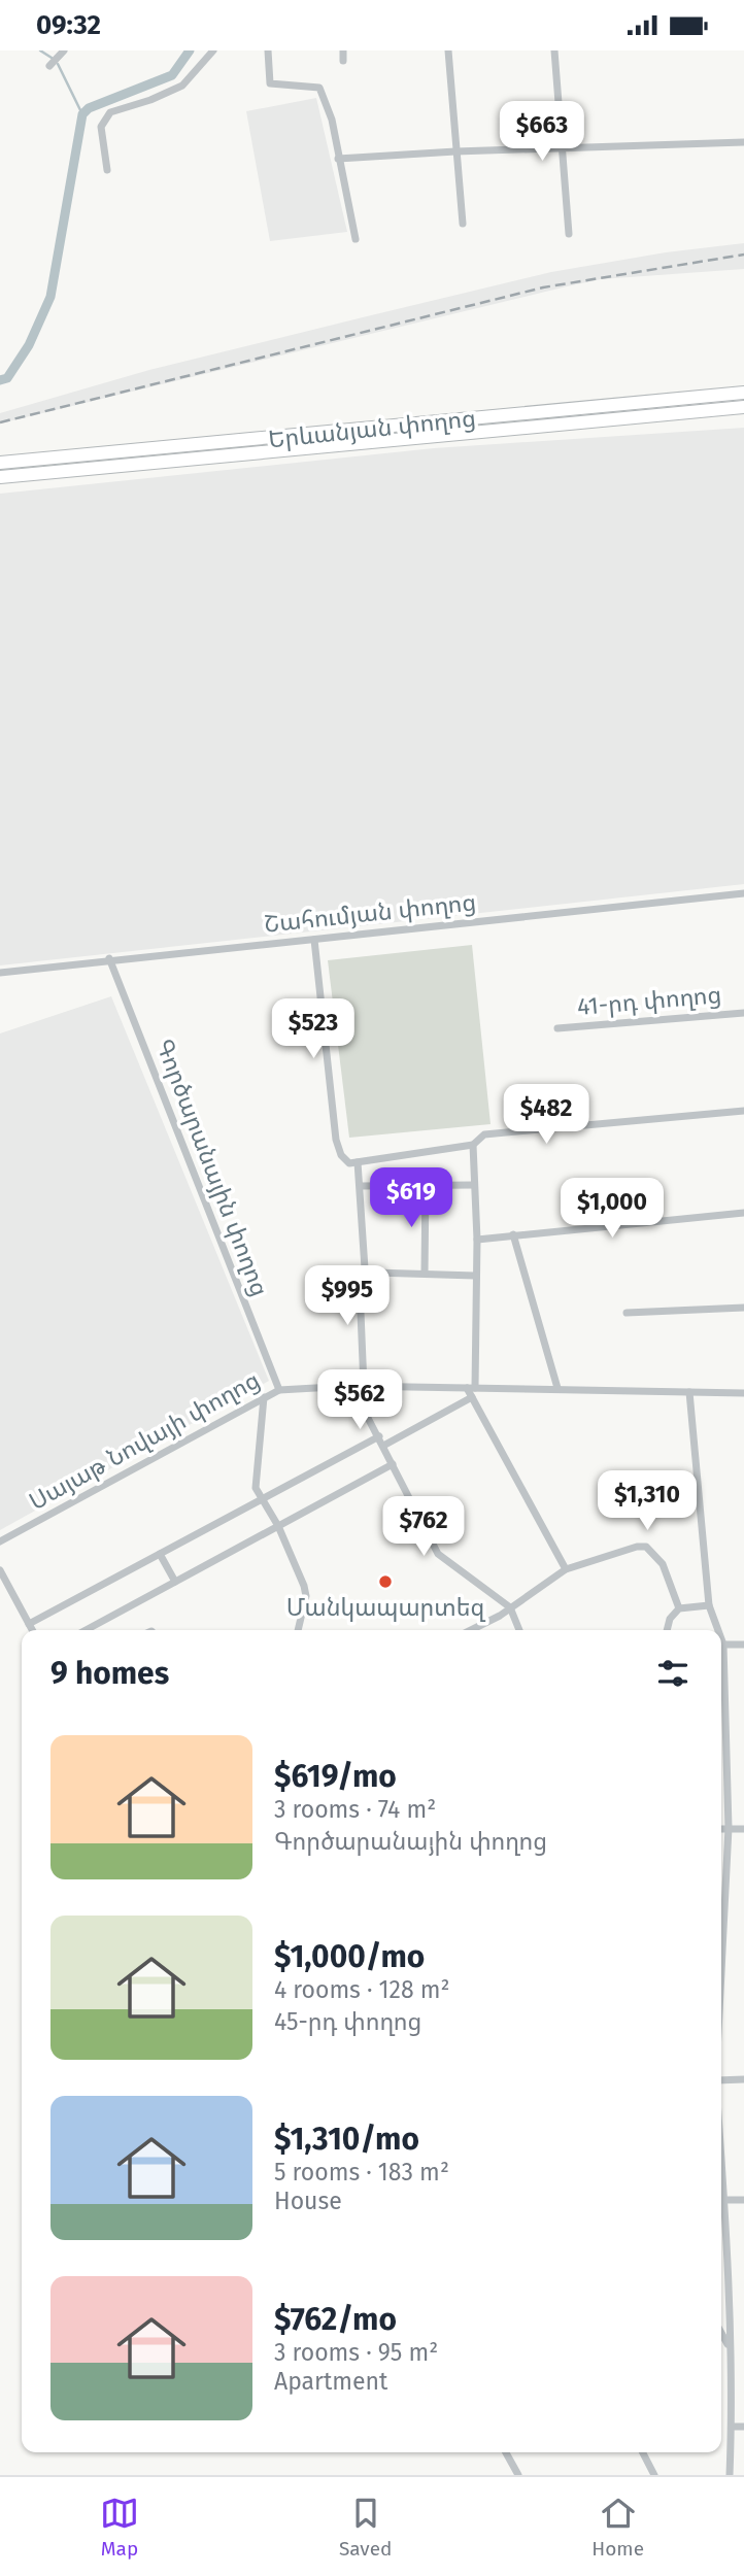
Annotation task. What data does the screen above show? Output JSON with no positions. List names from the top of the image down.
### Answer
{
  "streets": {
    "highway": ["Երևանյան փողոց"],
    "street": [
      "Շահումյան փողոց",
      "41-րդ փողոց",
      "Գործարանային փողոց",
      "Սայաթ Նովայի փողոց"
    ]
  },
  "crossings": [
    ["Շահումյան փողոց", "Գործարանային փողոց"],
    ["Գործարանային փողոց", "Սայաթ Նովայի փողոց"]
  ],
  "places": ["Մանկապարտեզ"],
  "page": {
    "status": "09:32",
    "price": [
      "$663",
      "$523",
      "$482",
      "$619",
      "$1,000",
      "$995",
      "$562",
      "$1,310",
      "$762"
    ],
    "heading": "9 homes",
    "list": [
      {
        "name": "$619/mo",
        "note": "3 rooms · 74 m² · Գործարանային փողոց"
      },
      {
        "name": "$1,000/mo",
        "note": "4 rooms · 128 m² · 45-րդ փողոց"
      },
      {
        "name": "$1,310/mo",
        "note": "5 rooms · 183 m² · House"
      },
      {
        "name": "$762/mo",
        "note": "3 rooms · 95 m² · Apartment"
      }
    ],
    "tabs": ["Map", "Saved", "Home"]
  }
}
